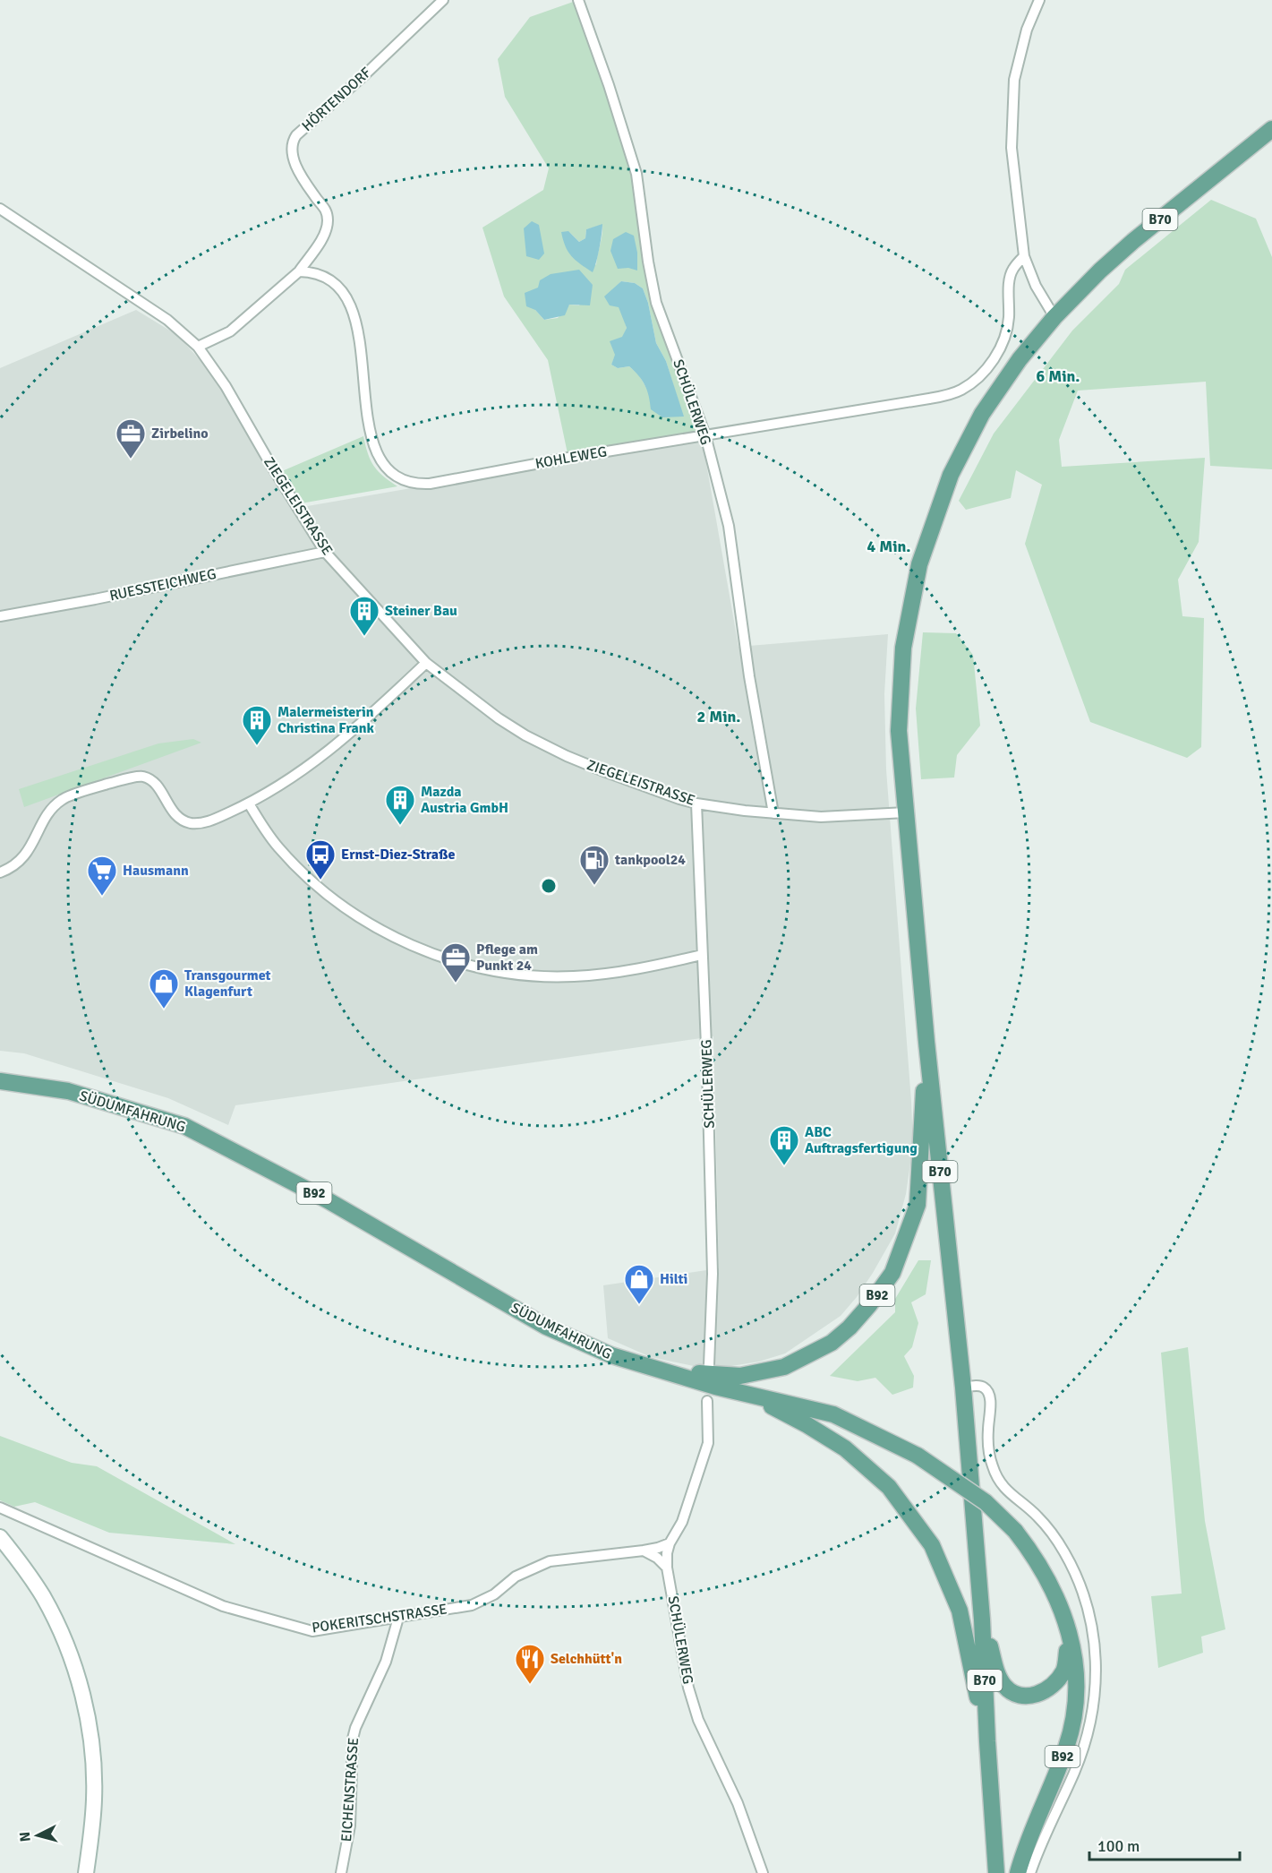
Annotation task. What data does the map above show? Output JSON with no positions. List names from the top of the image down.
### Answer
{
  "streets": {
    "main road": ["B70", "SÜDUMFAHRUNG", "B92"],
    "street": [
      "HÖRTENDORF",
      "SCHÜLERWEG",
      "KOHLEWEG",
      "ZIEGELEISTRASSE",
      "RUESSTEICHWEG",
      "POKERITSCHSTRASSE",
      "EICHENSTRASSE"
    ]
  },
  "crossings": [
    ["HÖRTENDORF", "KOHLEWEG"],
    ["B70", "ZIEGELEISTRASSE"],
    ["B70", "SÜDUMFAHRUNG"],
    ["B70", "B92"],
    ["SCHÜLERWEG", "KOHLEWEG"],
    ["SCHÜLERWEG", "ZIEGELEISTRASSE"],
    ["SCHÜLERWEG", "POKERITSCHSTRASSE"],
    ["ZIEGELEISTRASSE", "RUESSTEICHWEG"],
    ["SÜDUMFAHRUNG", "B92"],
    ["POKERITSCHSTRASSE", "EICHENSTRASSE"]
  ],
  "places": {
    "office": ["Zirbelino", "Pflege am Punkt 24"],
    "building": [
      "Steiner Bau",
      "Malermeisterin Christina Frank",
      "Mazda Austria GmbH",
      "ABC Auftragsfertigung"
    ],
    "bus stop": ["Ernst-Diez-Straße"],
    "fuel station": ["tankpool24"],
    "supermarket": ["Hausmann"],
    "shop": ["Transgourmet Klagenfurt", "Hilti"],
    "restaurant": ["Selchhütt'n"]
  },
  "scale_bar": "100 m",
  "north": "left",
  "rings": ["6 Min.", "4 Min.", "2 Min."]
}
